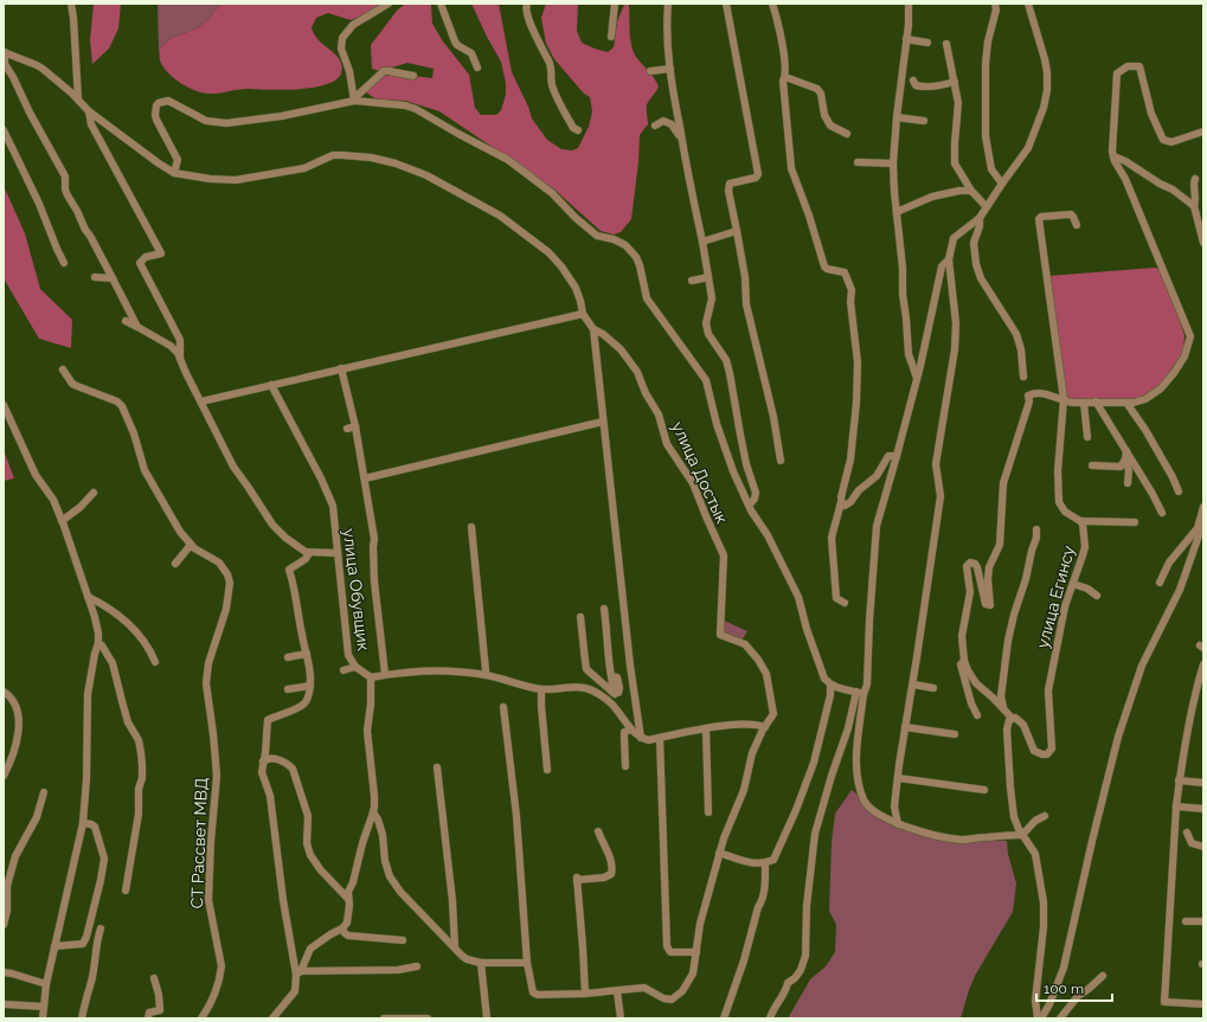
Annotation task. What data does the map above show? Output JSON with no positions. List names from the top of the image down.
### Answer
{
  "streets": {
    "street": [
      "улица Достык",
      "улица Обувщик",
      "улица Егинсу",
      "СТ Рассвет МВД"
    ]
  },
  "scale_bar": "100 m"
}
